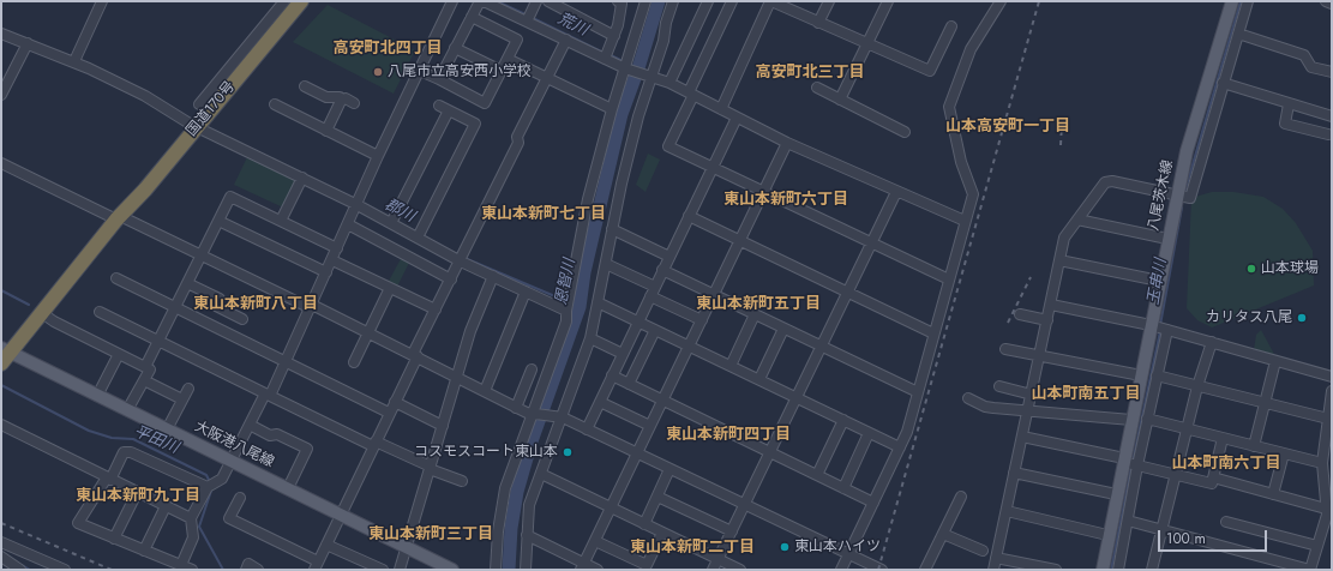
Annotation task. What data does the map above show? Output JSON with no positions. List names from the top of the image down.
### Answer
{
  "streets": {
    "highway": ["国道170号"],
    "main road": ["八尾茨木線", "大阪港八尾線"]
  },
  "crossings": [
    ["国道170号", "大阪港八尾線"]
  ],
  "districts": [
    "高安町北四丁目",
    "高安町北三丁目",
    "山本高安町一丁目",
    "東山本新町六丁目",
    "東山本新町七丁目",
    "東山本新町八丁目",
    "東山本新町五丁目",
    "山本町南五丁目",
    "東山本新町四丁目",
    "山本町南六丁目",
    "東山本新町九丁目",
    "東山本新町三丁目",
    "東山本新町二丁目"
  ],
  "water": [
    "荒川",
    "郡川",
    "恩智川",
    "玉串川",
    "平田川"
  ],
  "places": [
    "八尾市立高安西小学校",
    "山本球場",
    "カリタス八尾",
    "コスモスコート東山本",
    "東山本ハイツ"
  ],
  "scale_bar": "100 m"
}
